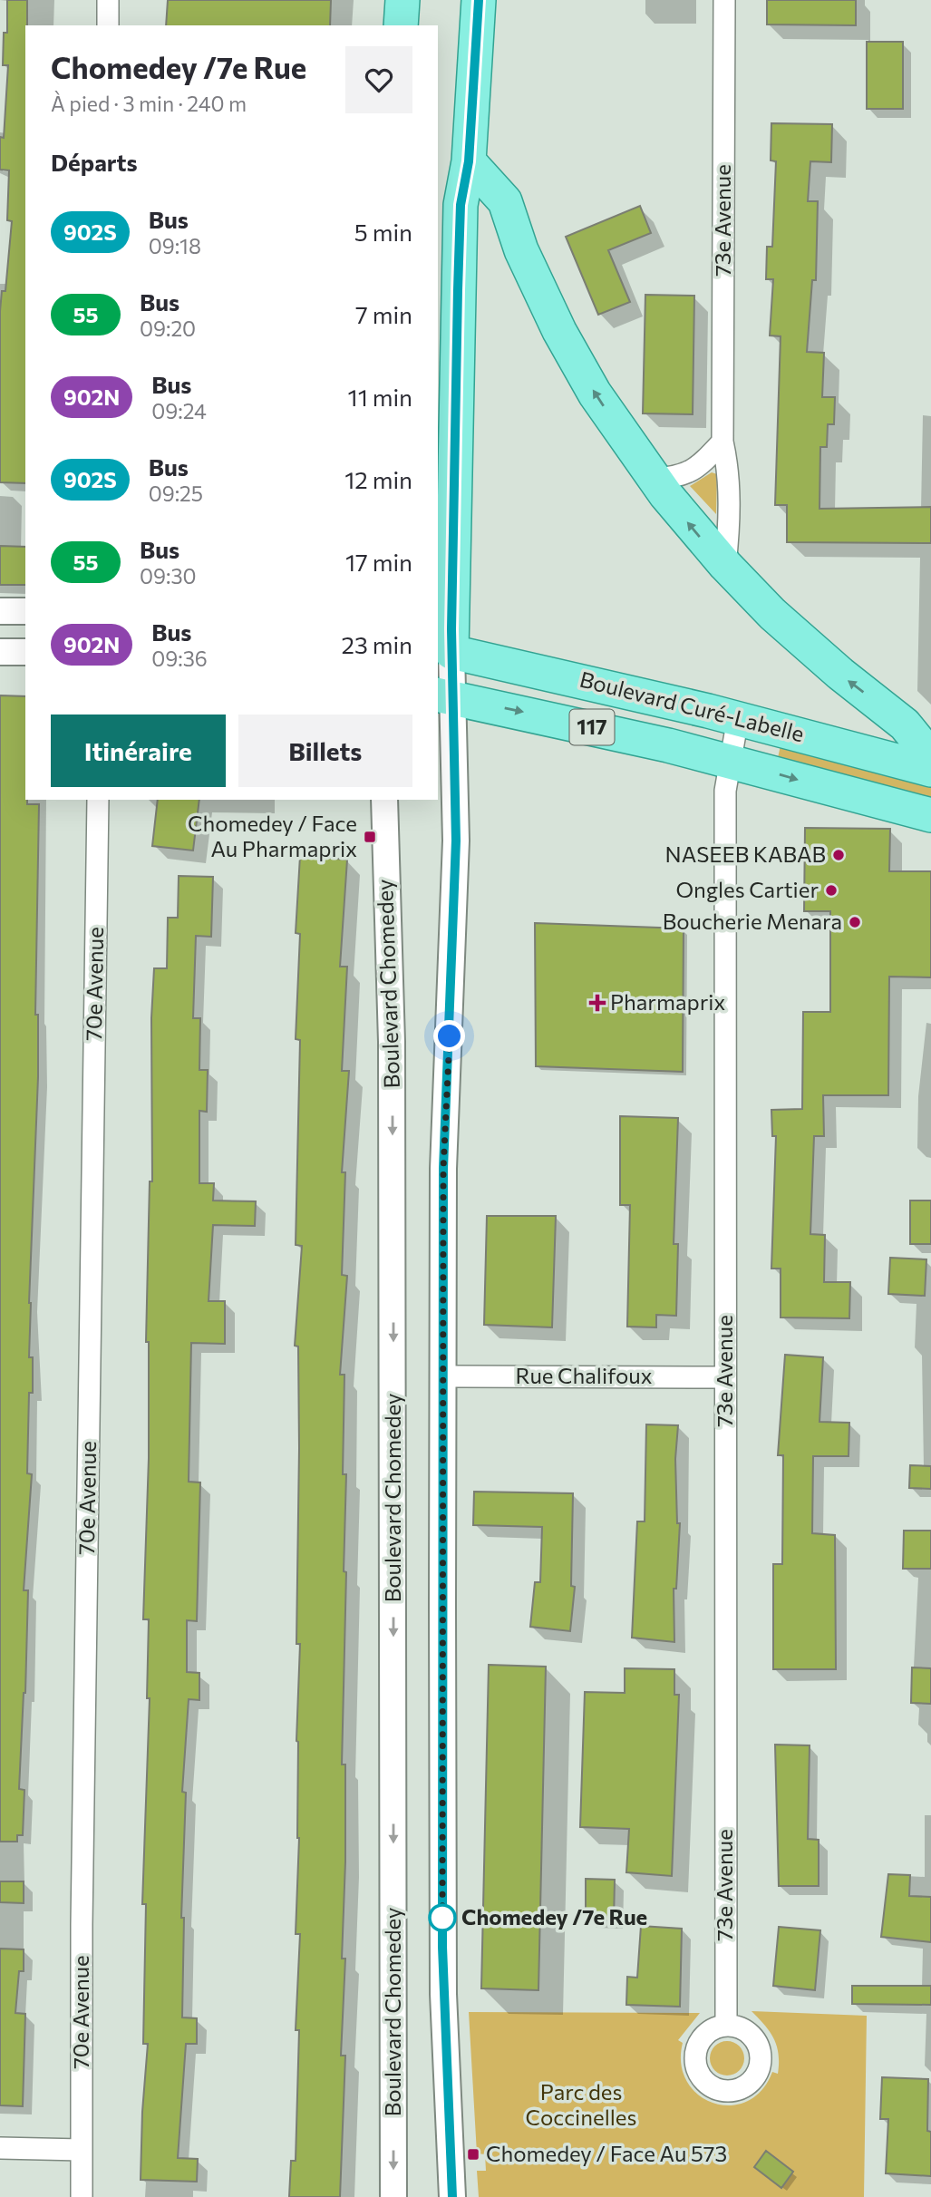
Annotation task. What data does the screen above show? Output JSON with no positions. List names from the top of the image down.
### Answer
{
  "streets": {
    "main road": ["Boulevard Curé-Labelle", "117"],
    "street": [
      "73e Avenue",
      "70e Avenue",
      "Boulevard Chomedey",
      "Rue Chalifoux"
    ]
  },
  "crossings": [
    ["73e Avenue", "Boulevard Curé-Labelle"],
    ["73e Avenue", "Rue Chalifoux"]
  ],
  "parks": ["Parc des Coccinelles"],
  "places": {
    "transit": ["Chomedey / Face Au Pharmaprix", "Chomedey / Face Au 573"],
    "other": [
      "NASEEB KABAB",
      "Ongles Cartier",
      "Boucherie Menara",
      "Chomedey /7e Rue"
    ],
    "health": ["Pharmaprix"]
  },
  "lines": ["bus line 902S"],
  "page": {
    "heading": [
      ["Chomedey /7e Rue", "À pied · 3 min · 240 m"],
      "Départs"
    ],
    "list": [
      {
        "mark": "902S",
        "name": "Bus",
        "note": "09:18",
        "value": "5 min"
      },
      {
        "mark": "55",
        "name": "Bus",
        "note": "09:20",
        "value": "7 min"
      },
      {
        "mark": "902N",
        "name": "Bus",
        "note": "09:24",
        "value": "11 min"
      },
      {
        "mark": "902S",
        "name": "Bus",
        "note": "09:25",
        "value": "12 min"
      },
      {
        "mark": "55",
        "name": "Bus",
        "note": "09:30",
        "value": "17 min"
      },
      {
        "mark": "902N",
        "name": "Bus",
        "note": "09:36",
        "value": "23 min"
      }
    ],
    "buttons": ["Itinéraire", "Billets"]
  }
}
